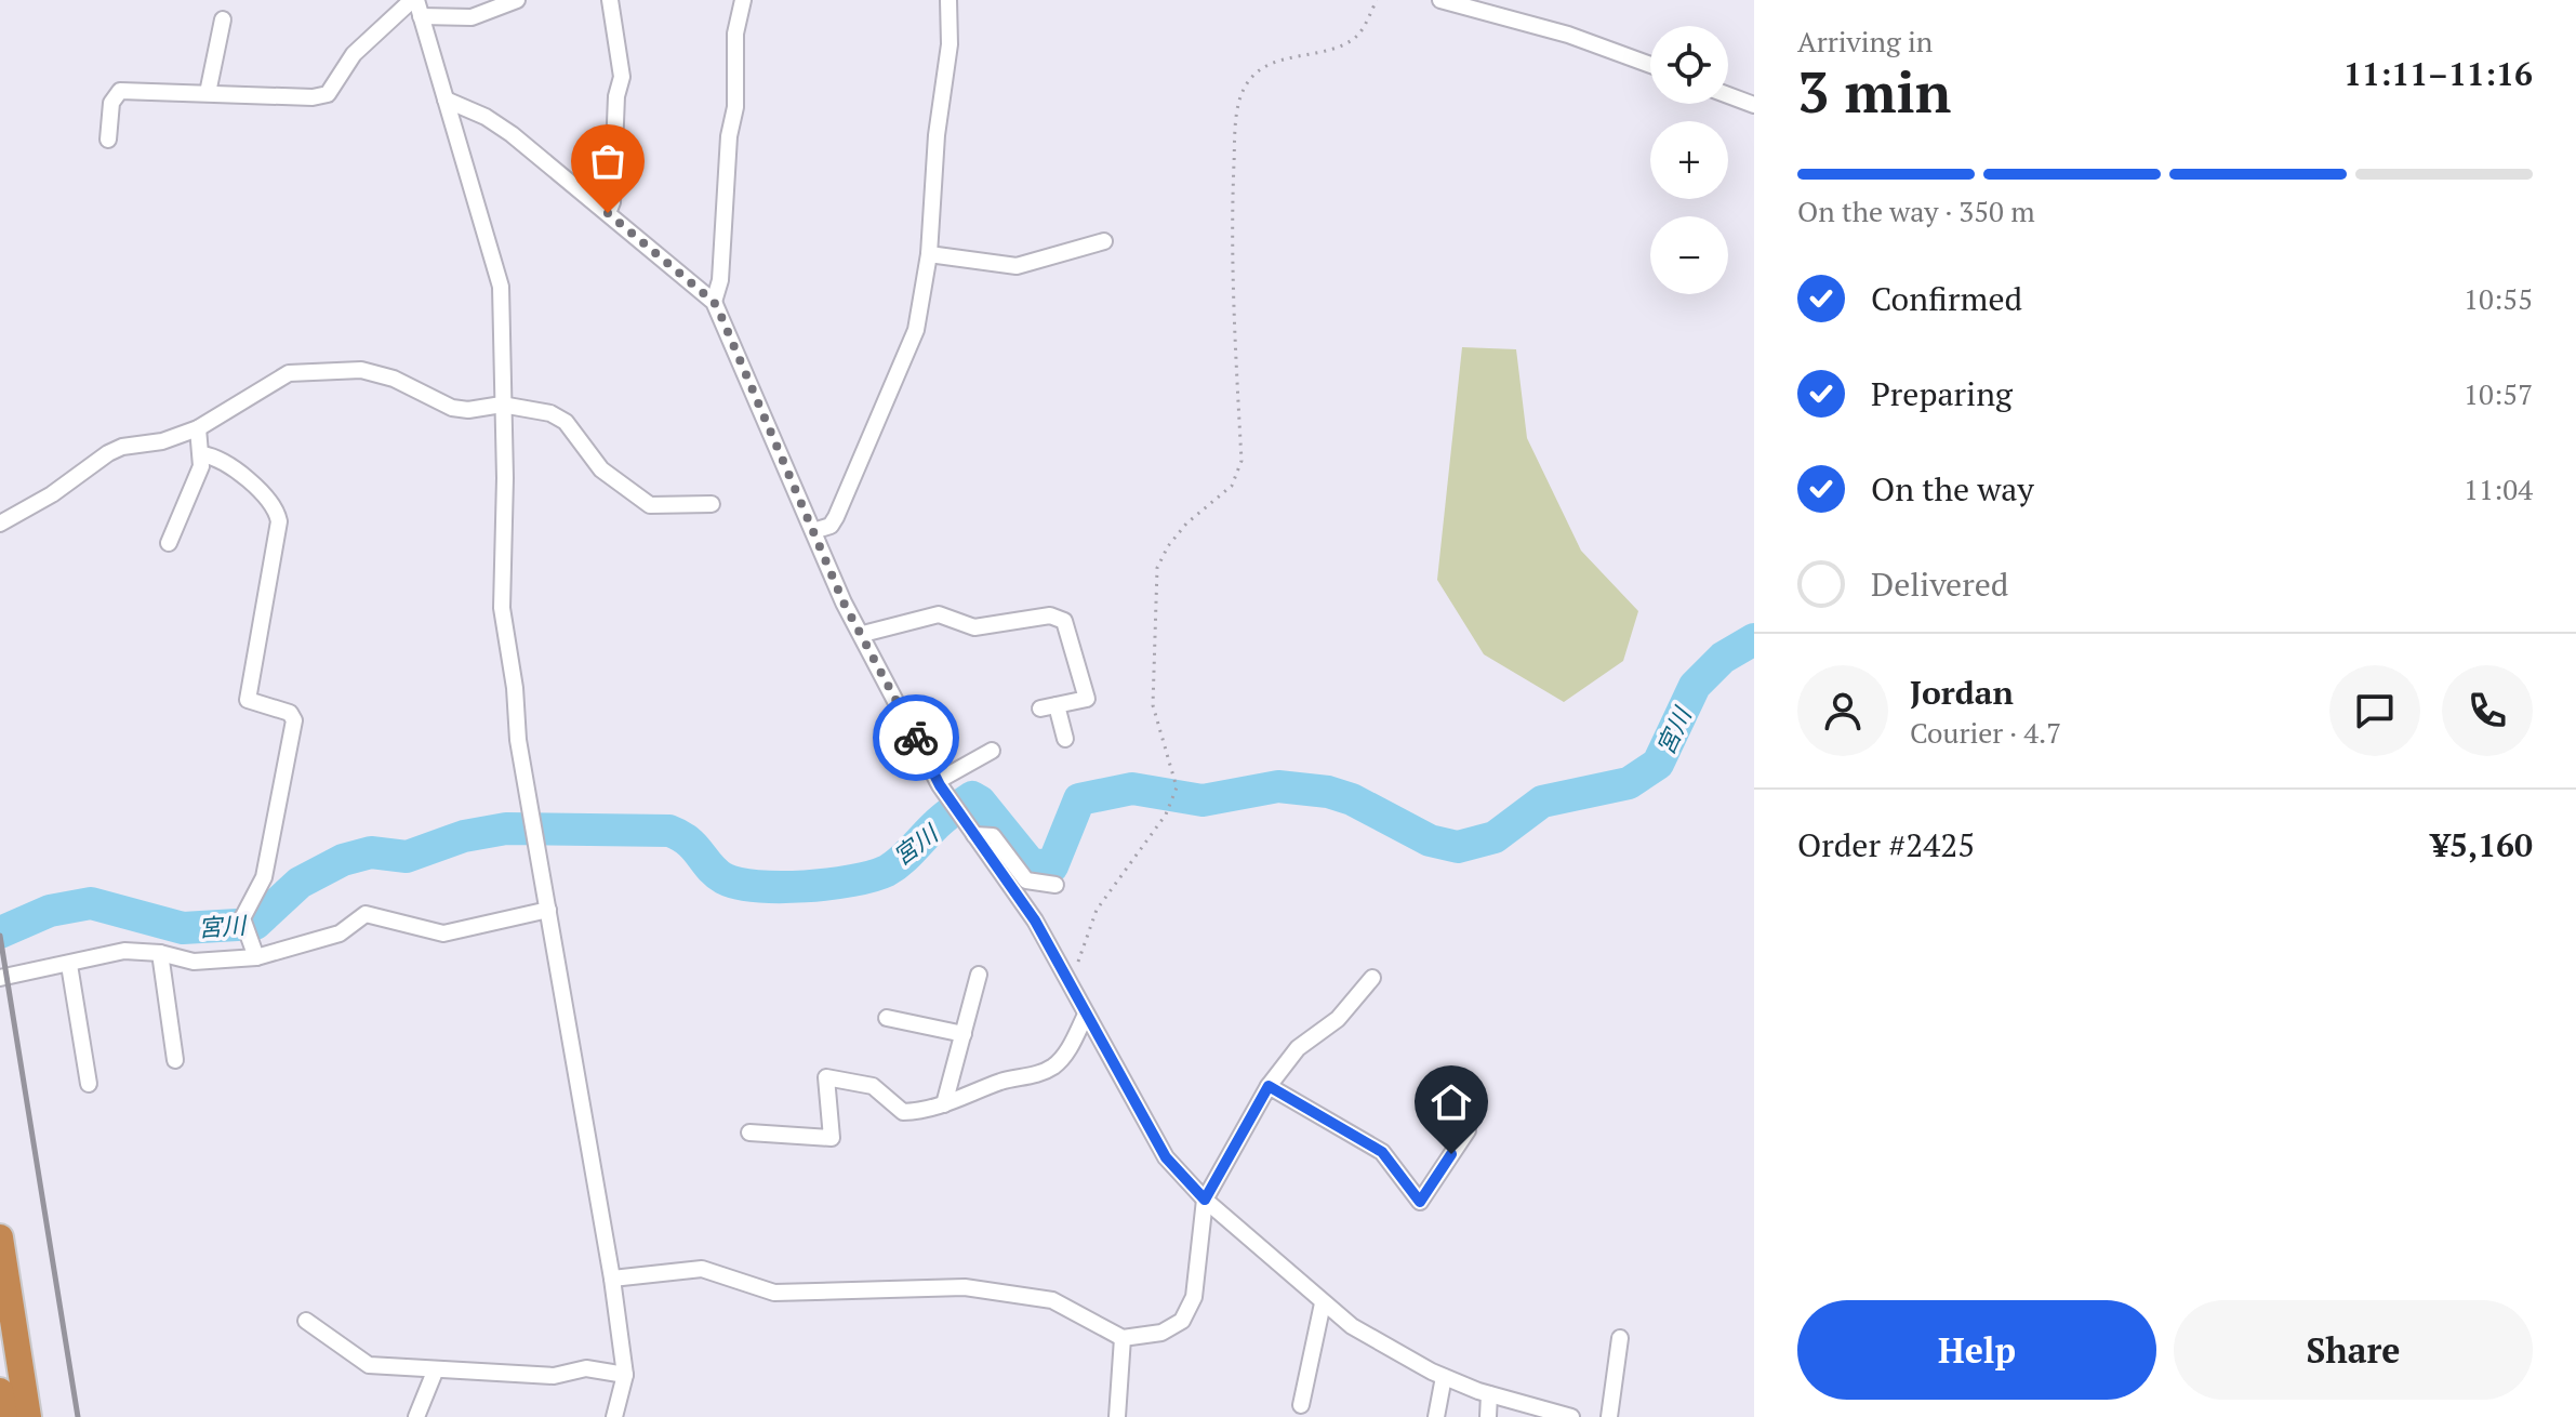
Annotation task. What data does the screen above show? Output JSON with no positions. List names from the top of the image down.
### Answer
{
  "water": ["宮川"],
  "page": {
    "heading": ["3 min", "Arriving in", "11:11–11:16"],
    "panel": [
      "Jordan",
      "Courier · 4.7",
      "Order #2425",
      "¥5,160"
    ],
    "map_buttons": ["+", "−"],
    "bar": "On the way · 350 m",
    "list": [
      ["Confirmed", "10:55"],
      ["Preparing", "10:57"],
      ["On the way", "11:04"],
      "Delivered"
    ],
    "buttons": ["Help", "Share"]
  }
}
